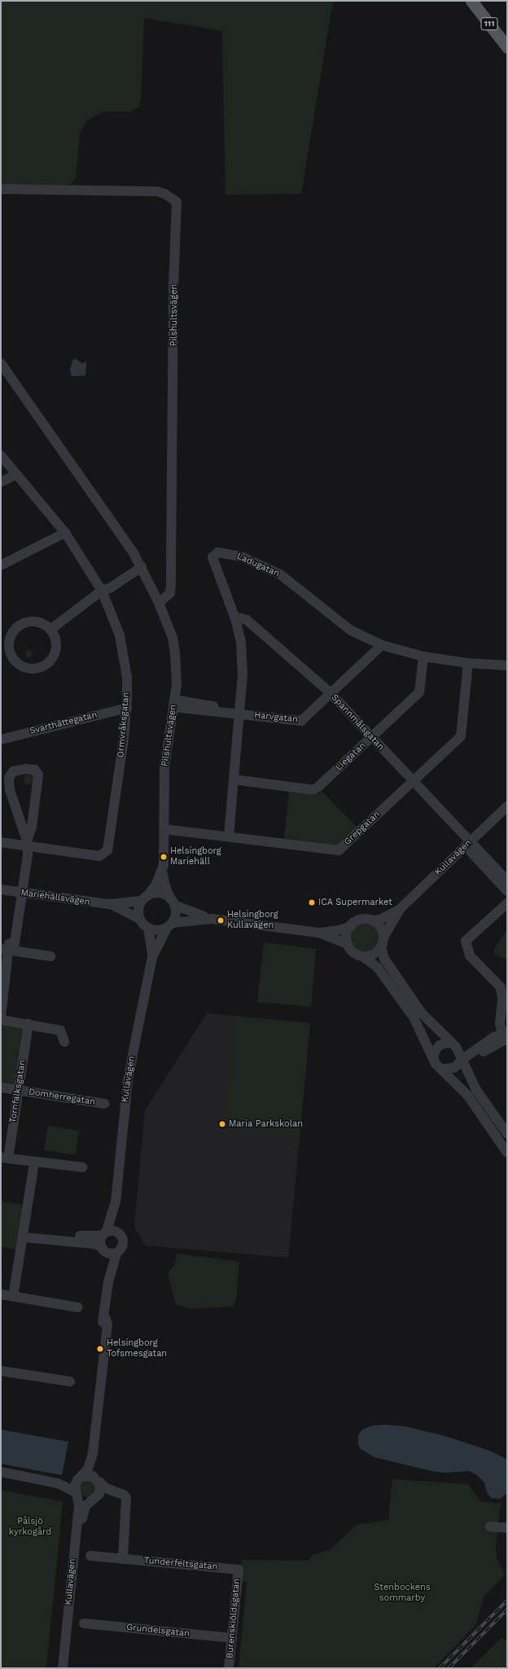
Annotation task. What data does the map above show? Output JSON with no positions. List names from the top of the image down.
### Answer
{
  "streets": {
    "main road": ["111"],
    "street": [
      "Pilshultsvägen",
      "Ladugatan",
      "Harvgatan",
      "Spannmålsgatan",
      "Svarthättegatan",
      "Ormvråksgatan",
      "Liegatan",
      "Grepgatan",
      "Kullavägen",
      "Mariehällsvägen",
      "Tornfalksgatan",
      "Domherregatan",
      "Tunderfeltsgatan",
      "Burenskiöldsgatan",
      "Grundelsgatan"
    ]
  },
  "crossings": [
    ["Pilshultsvägen", "Harvgatan"],
    ["Pilshultsvägen", "Grepgatan"],
    ["Pilshultsvägen", "Kullavägen"],
    ["Pilshultsvägen", "Mariehällsvägen"],
    ["Ladugatan", "Harvgatan"],
    ["Ladugatan", "Spannmålsgatan"],
    ["Ladugatan", "Liegatan"],
    ["Ladugatan", "Grepgatan"],
    ["Harvgatan", "Spannmålsgatan"],
    ["Spannmålsgatan", "Liegatan"],
    ["Spannmålsgatan", "Grepgatan"],
    ["Spannmålsgatan", "Kullavägen"],
    ["Svarthättegatan", "Ormvråksgatan"],
    ["Kullavägen", "Mariehällsvägen"],
    ["Tornfalksgatan", "Domherregatan"],
    ["Tunderfeltsgatan", "Burenskiöldsgatan"],
    ["Burenskiöldsgatan", "Grundelsgatan"]
  ],
  "parks": ["Pålsjö kyrkogård", "Stenbockens sommarby"],
  "places": [
    "Helsingborg Mariehäll",
    "ICA Supermarket",
    "Helsingborg Kullavägen",
    "Maria Parkskolan",
    "Helsingborg Tofsmesgatan"
  ]
}
